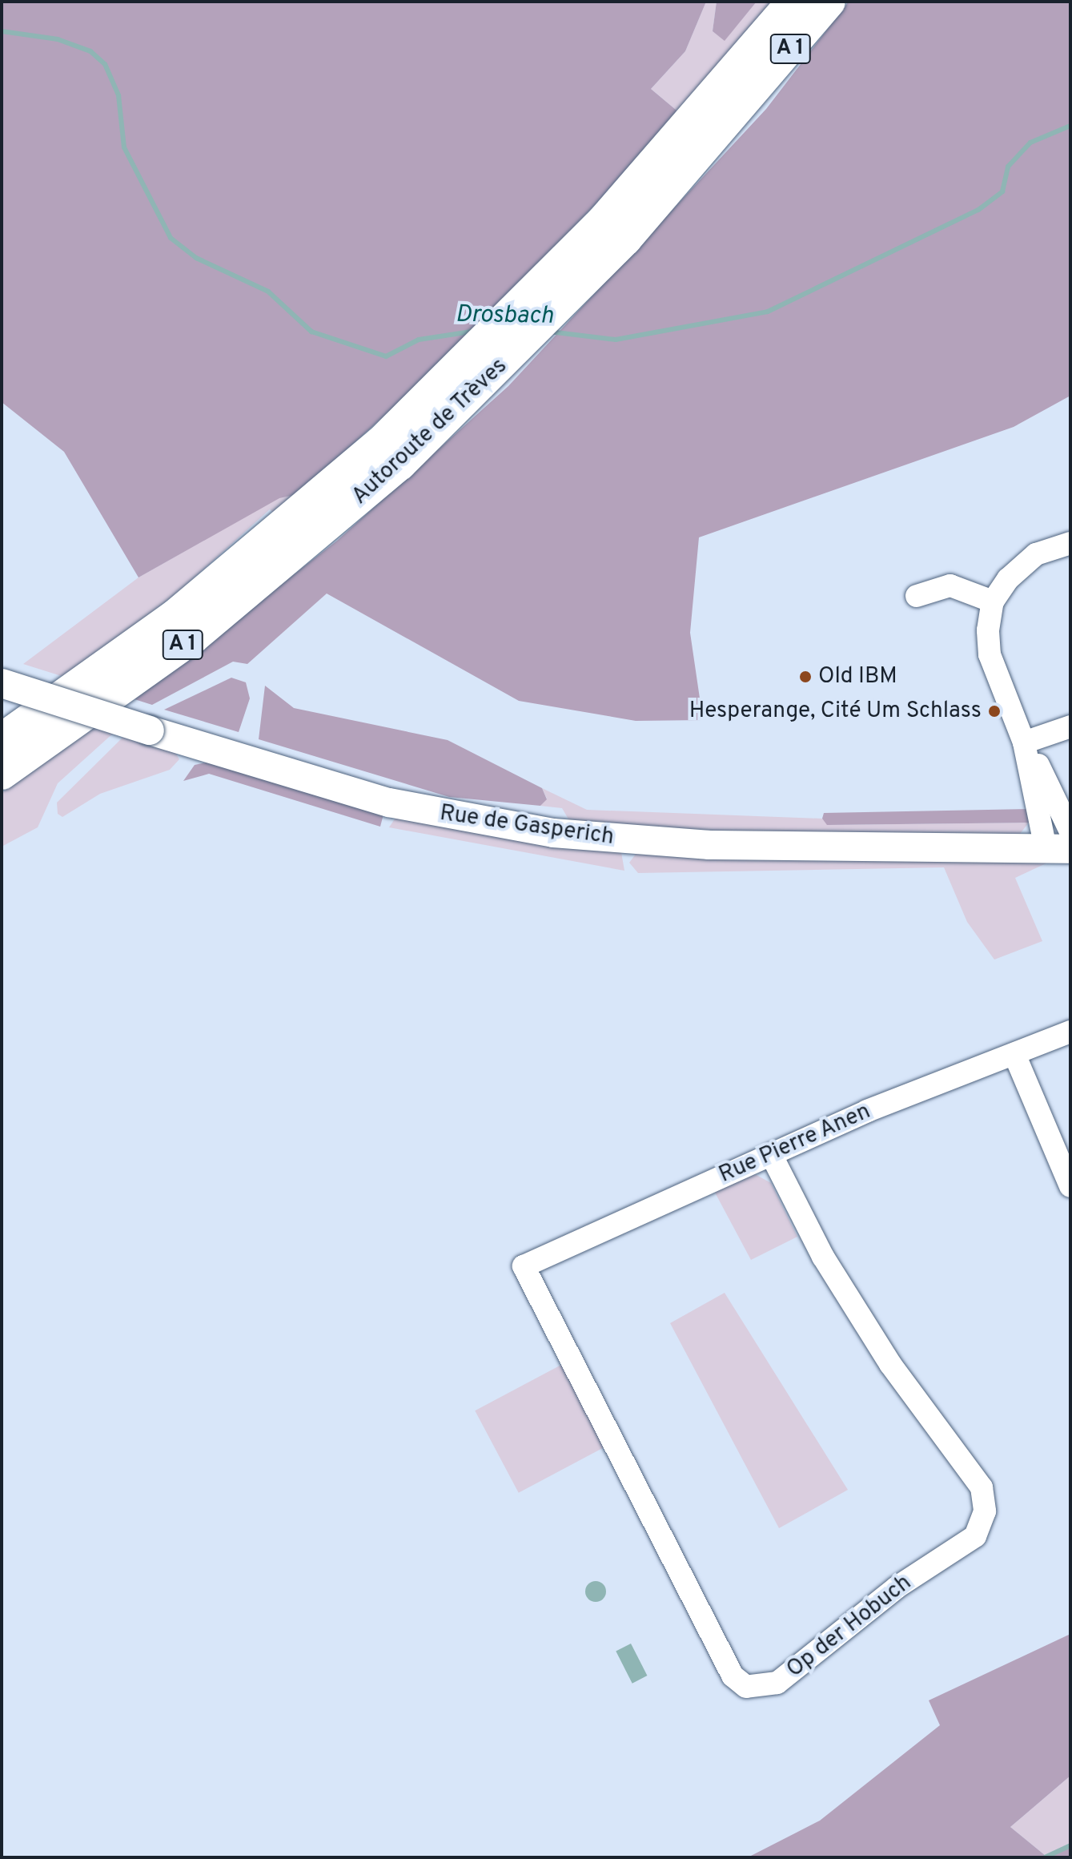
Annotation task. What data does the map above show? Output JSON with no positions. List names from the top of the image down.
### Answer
{
  "streets": {
    "highway": ["A 1", "Autoroute de Trèves"],
    "main road": ["Rue de Gasperich"],
    "street": ["Rue Pierre Anen", "Op der Hobuch"]
  },
  "crossings": [
    ["Rue Pierre Anen", "Op der Hobuch"]
  ],
  "water": ["Drosbach"],
  "places": ["Old IBM", "Hesperange, Cité Um Schlass"]
}
